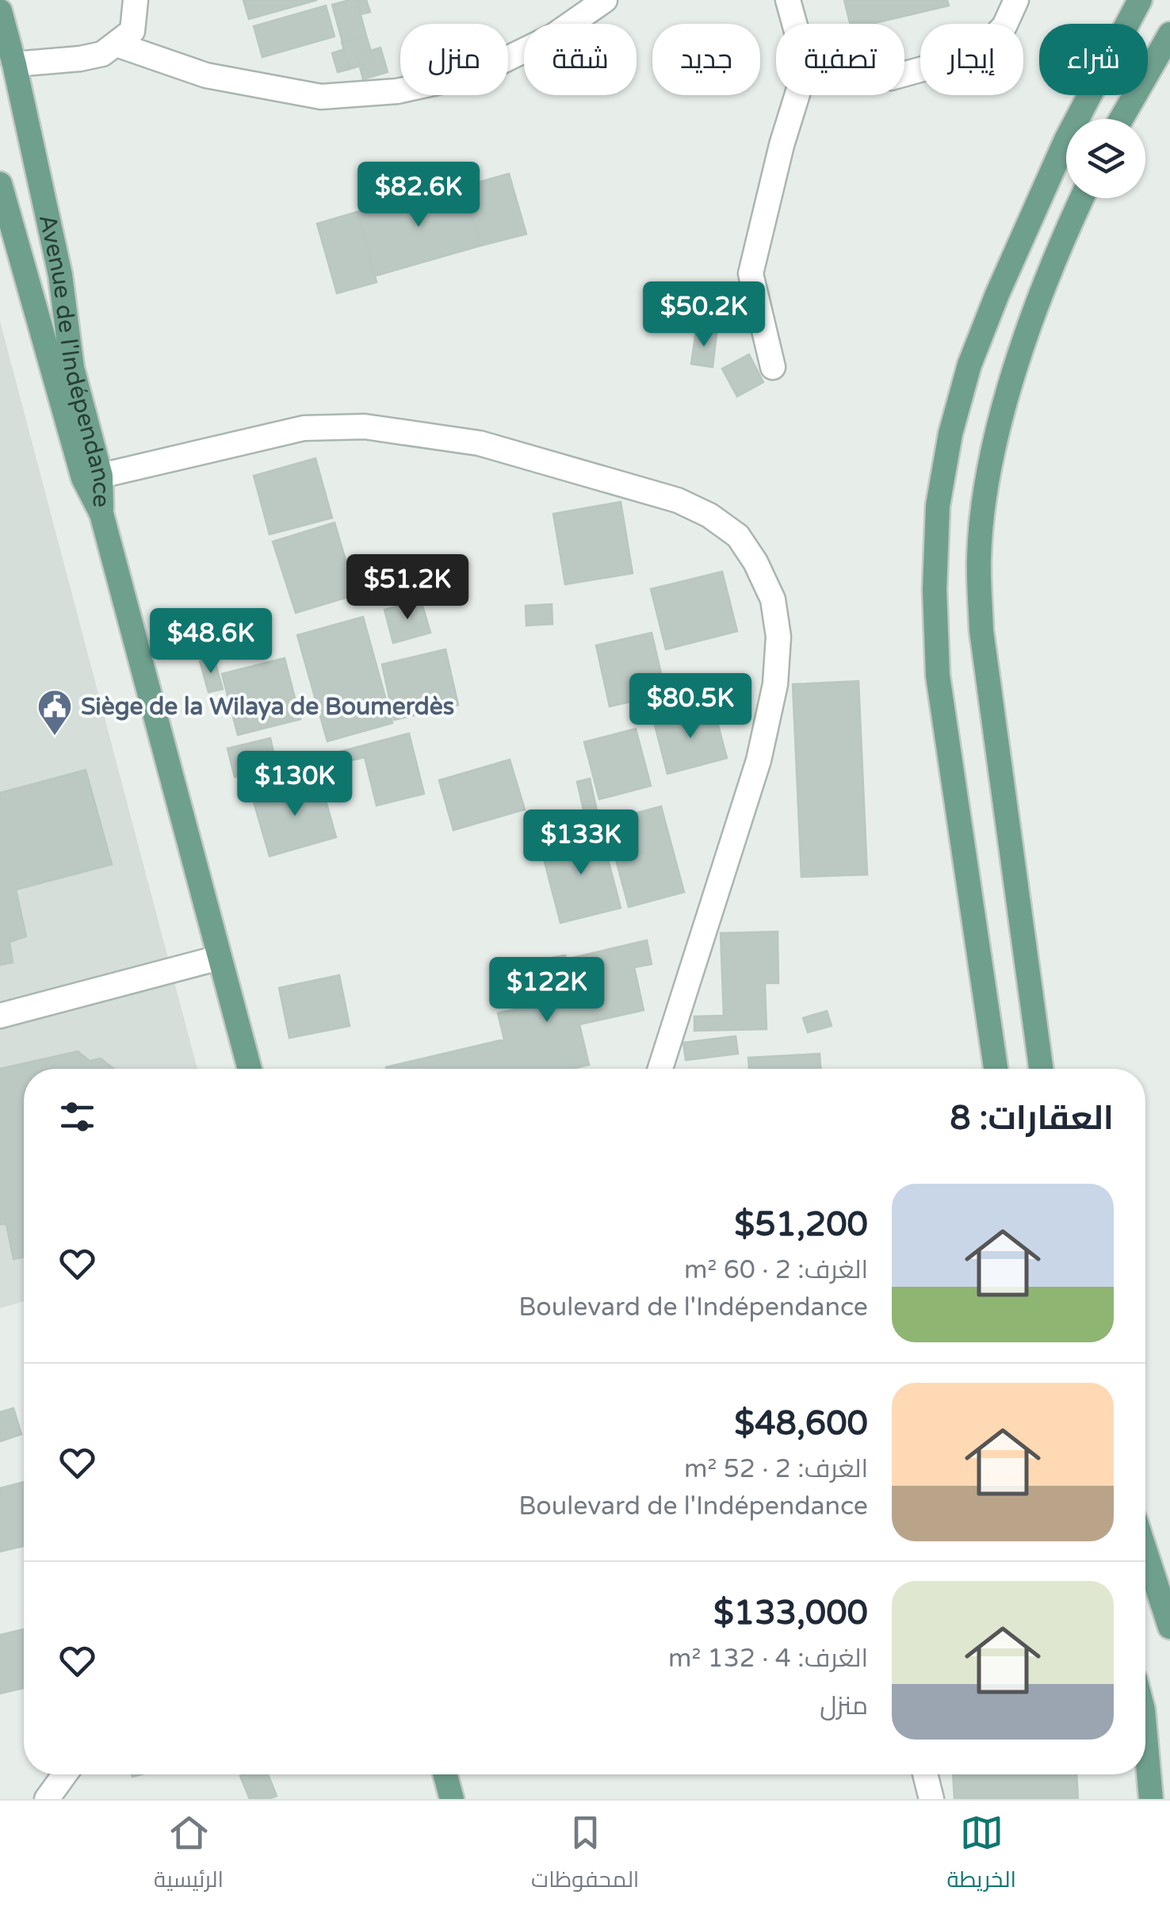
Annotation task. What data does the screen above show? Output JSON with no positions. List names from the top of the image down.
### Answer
{
  "streets": {
    "main road": ["Avenue de l'Indépendance"]
  },
  "places": {
    "public building": ["Siège de la Wilaya de Boumerdès"]
  },
  "page": {
    "chip": [
      "شراء",
      "إيجار",
      "تصفية",
      "جديد",
      "شقة",
      "منزل"
    ],
    "price": [
      "$82.6K",
      "$50.2K",
      "$51.2K",
      "$48.6K",
      "$80.5K",
      "$130K",
      "$133K",
      "$122K"
    ],
    "heading": "العقارات: 8",
    "list": [
      {
        "name": "$51,200",
        "note": "الغرف: 2 · 60 m² · Boulevard de l'Indépendance"
      },
      {
        "name": "$48,600",
        "note": "الغرف: 2 · 52 m² · Boulevard de l'Indépendance"
      },
      {
        "name": "$133,000",
        "note": "الغرف: 4 · 132 m² · منزل"
      }
    ],
    "tabs": ["الخريطة", "المحفوظات", "الرئيسية"]
  }
}
